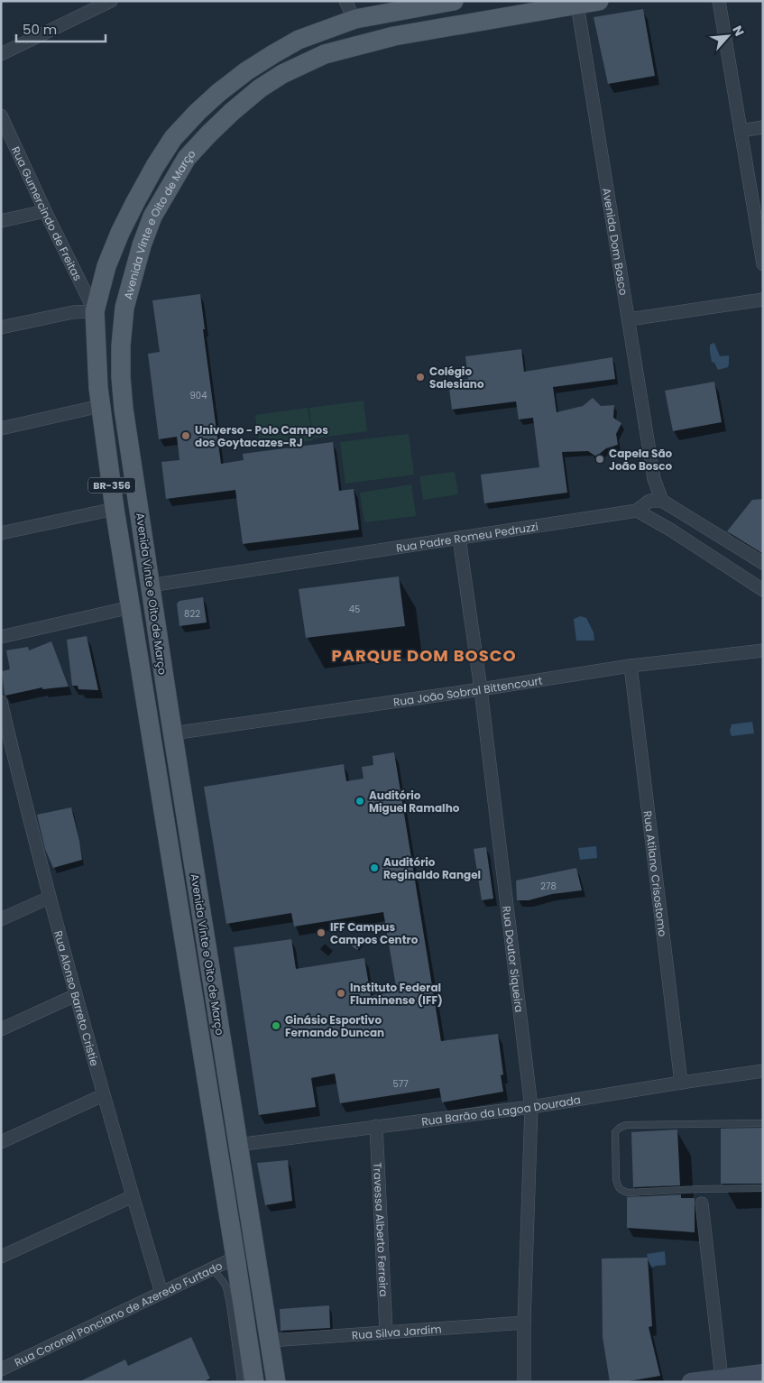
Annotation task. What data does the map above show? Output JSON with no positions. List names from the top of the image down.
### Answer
{
  "streets": {
    "main road": ["Avenida Vinte e Oito de Março", "BR-356"],
    "street": [
      "Rua Gumercindo de Freitas",
      "Avenida Dom Bosco",
      "Rua Padre Romeu Pedruzzi",
      "Rua João Sobral Bittencourt",
      "Rua Atilano Crisostomo",
      "Rua Doutor Siqueira",
      "Rua Alonso Barreto Cristie",
      "Rua Barão da Lagoa Dourada",
      "Travessa Alberto Ferreira",
      "Rua Coronel Ponciano de Azeredo Furtado",
      "Rua Silva Jardim"
    ]
  },
  "crossings": [
    ["Rua Gumercindo de Freitas", "Avenida Vinte e Oito de Março"],
    ["Avenida Vinte e Oito de Março", "Avenida Dom Bosco"],
    ["Avenida Vinte e Oito de Março", "Rua Padre Romeu Pedruzzi"],
    ["Avenida Vinte e Oito de Março", "Rua João Sobral Bittencourt"],
    ["Avenida Vinte e Oito de Março", "Rua Barão da Lagoa Dourada"],
    ["Avenida Vinte e Oito de Março", "Rua Coronel Ponciano de Azeredo Furtado"],
    ["Avenida Vinte e Oito de Março", "Rua Silva Jardim"],
    ["Rua Padre Romeu Pedruzzi", "Rua Doutor Siqueira"],
    ["Rua João Sobral Bittencourt", "Rua Atilano Crisostomo"],
    ["Rua João Sobral Bittencourt", "Rua Doutor Siqueira"],
    ["Rua Atilano Crisostomo", "Rua Barão da Lagoa Dourada"],
    ["Rua Doutor Siqueira", "Rua Barão da Lagoa Dourada"],
    ["Rua Doutor Siqueira", "Rua Silva Jardim"],
    ["Rua Alonso Barreto Cristie", "Rua Coronel Ponciano de Azeredo Furtado"],
    ["Rua Barão da Lagoa Dourada", "Travessa Alberto Ferreira"],
    ["Travessa Alberto Ferreira", "Rua Silva Jardim"]
  ],
  "districts": ["PARQUE DOM BOSCO"],
  "places": [
    "Colégio Salesiano",
    "Universo - Polo Campos dos Goytacazes-RJ",
    "Capela São João Bosco",
    "Auditório Miguel Ramalho",
    "Auditório Reginaldo Rangel",
    "IFF Campus Campos Centro",
    "Instituto Federal Fluminense (IFF)",
    "Ginásio Esportivo Fernando Duncan"
  ],
  "house_numbers": [
    "904",
    "45",
    "822",
    "278",
    "577"
  ],
  "scale_bar": "50 m",
  "north": "top right"
}
